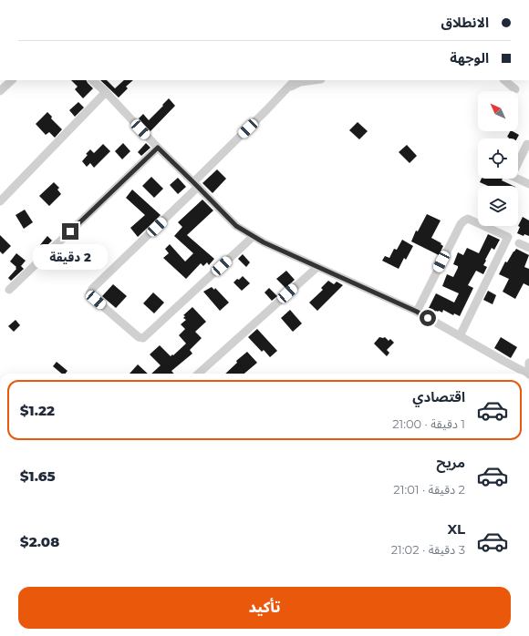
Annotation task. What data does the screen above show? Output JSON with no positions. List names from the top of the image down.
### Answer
{
  "north": "top left",
  "page": {
    "banner": ["الانطلاق", "الوجهة"],
    "bubble": "2 دقيقة",
    "list": [
      {
        "name": "اقتصادي",
        "note": "1 دقيقة · 21:00",
        "value": "$1.22"
      },
      {
        "name": "مريح",
        "note": "2 دقيقة · 21:01",
        "value": "$1.65"
      },
      {
        "name": "XL",
        "note": "3 دقيقة · 21:02",
        "value": "$2.08"
      }
    ],
    "buttons": "تأكيد"
  }
}
